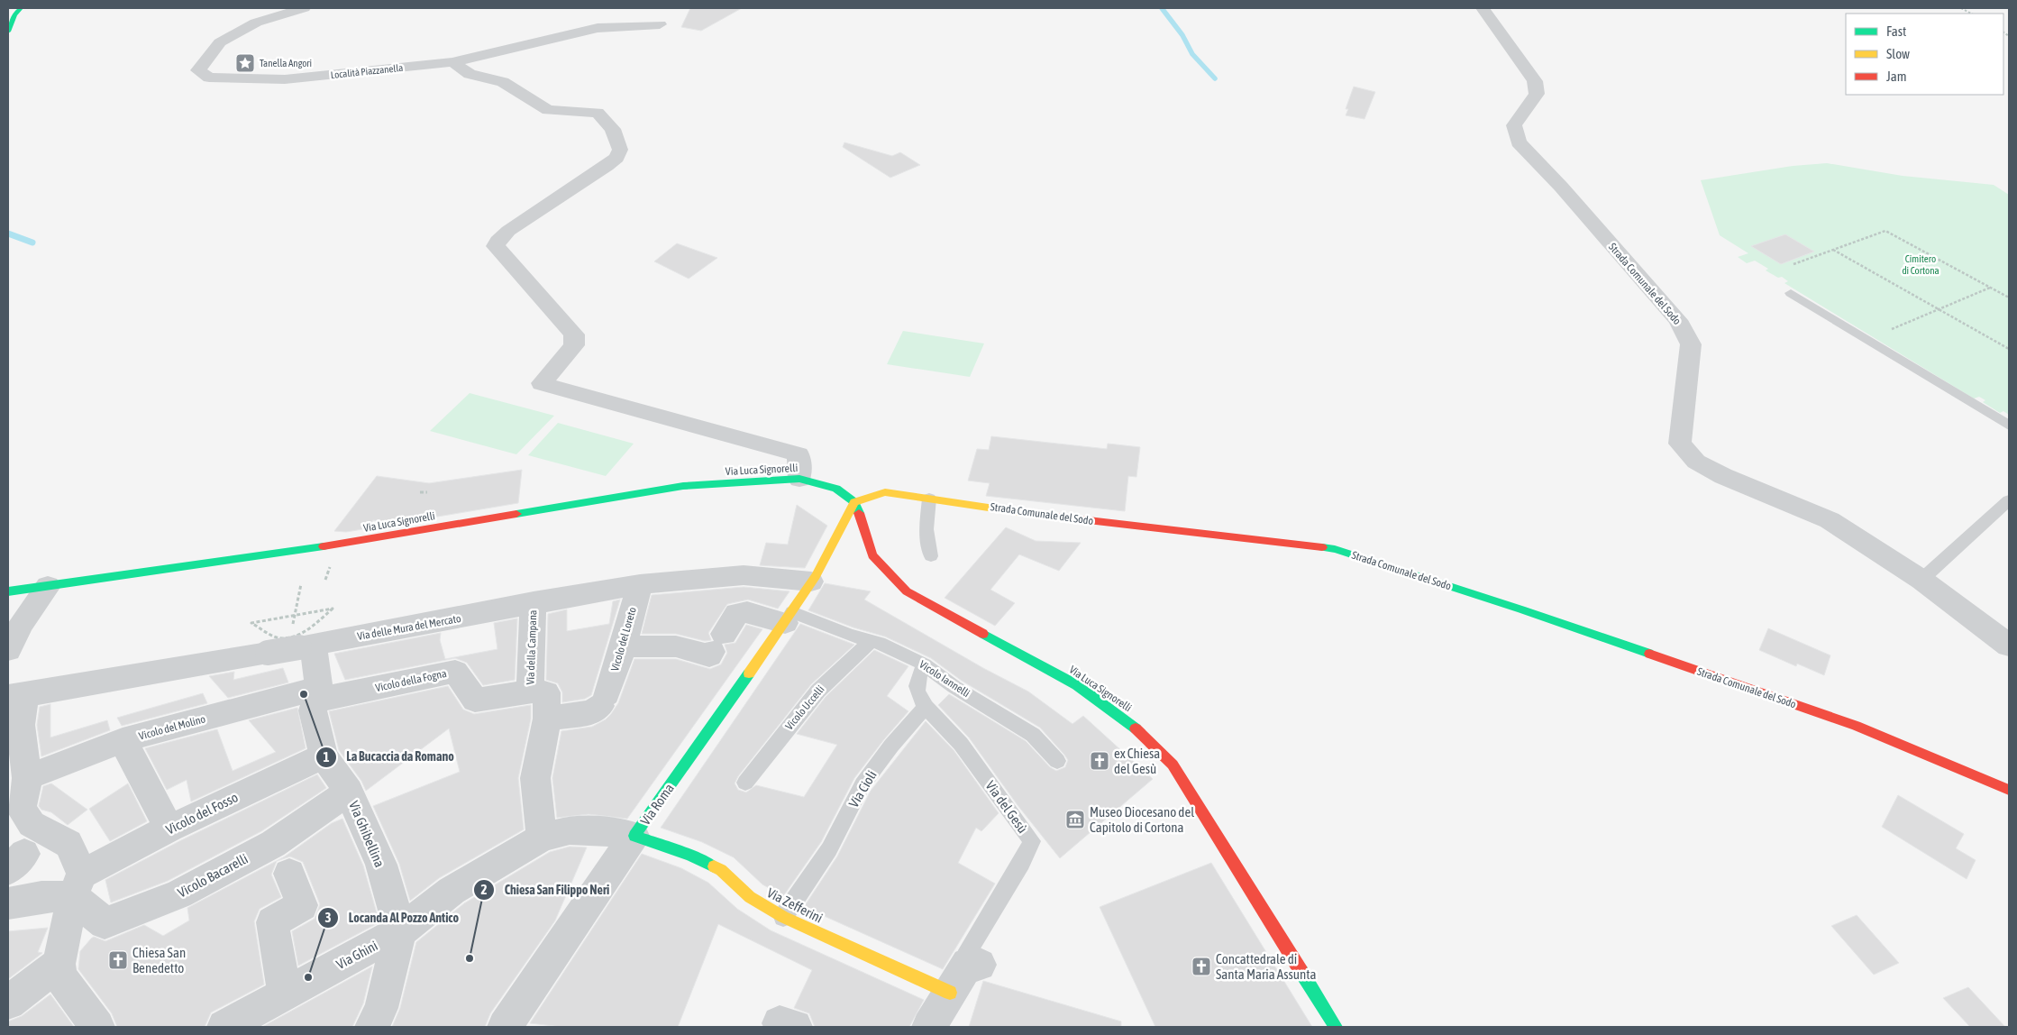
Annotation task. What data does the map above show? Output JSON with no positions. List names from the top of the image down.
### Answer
{
  "streets": {
    "street": [
      "Località Piazzanella",
      "Strada Comunale del Sodo",
      "Via Luca Signorelli",
      "Via delle Mura del Mercato",
      "Vicolo del Loreto",
      "Via della Campana",
      "Vicolo della Fogna",
      "Vicolo del Molino",
      "Via Roma",
      "Vicolo del Fosso",
      "Via Ghibellina",
      "Vicolo Bacarelli",
      "Via Zefferini",
      "Via Ghini"
    ],
    "lane": [
      "Vicolo Iannelli",
      "Vicolo Uccelli",
      "Via Cioli",
      "Via del Gesù"
    ]
  },
  "crossings": [
    ["Strada Comunale del Sodo", "Via Luca Signorelli"],
    ["Via delle Mura del Mercato", "Vicolo del Loreto"],
    ["Via delle Mura del Mercato", "Via della Campana"],
    ["Via delle Mura del Mercato", "Via Roma"],
    ["Via delle Mura del Mercato", "Via Ghibellina"],
    ["Via della Campana", "Vicolo della Fogna"],
    ["Vicolo Iannelli", "Vicolo Uccelli"],
    ["Vicolo Iannelli", "Via Roma"],
    ["Vicolo della Fogna", "Vicolo del Molino"],
    ["Vicolo della Fogna", "Via Ghibellina"],
    ["Vicolo del Molino", "Via Ghibellina"],
    ["Via Cioli", "Via del Gesù"],
    ["Via Cioli", "Via Zefferini"],
    ["Via Roma", "Via Zefferini"],
    ["Via Roma", "Via Ghini"],
    ["Via del Gesù", "Via Zefferini"],
    ["Vicolo del Fosso", "Via Ghibellina"],
    ["Vicolo del Fosso", "Vicolo Bacarelli"],
    ["Via Ghibellina", "Vicolo Bacarelli"],
    ["Via Ghibellina", "Via Ghini"],
    ["Via Zefferini", "Via Ghini"]
  ],
  "parks": ["Cimitero di Cortona"],
  "places": {
    "place": ["Tanella Angori"],
    "other": ["La Bucaccia da Romano", "Chiesa San Filippo Neri", "Locanda Al Pozzo Antico"],
    "church": ["ex Chiesa del Gesù", "Chiesa San Benedetto", "Concattedrale di Santa Maria Assunta"],
    "museum": ["Museo Diocesano del Capitolo di Cortona"]
  },
  "legend": ["Fast", "Slow", "Jam"]
}
